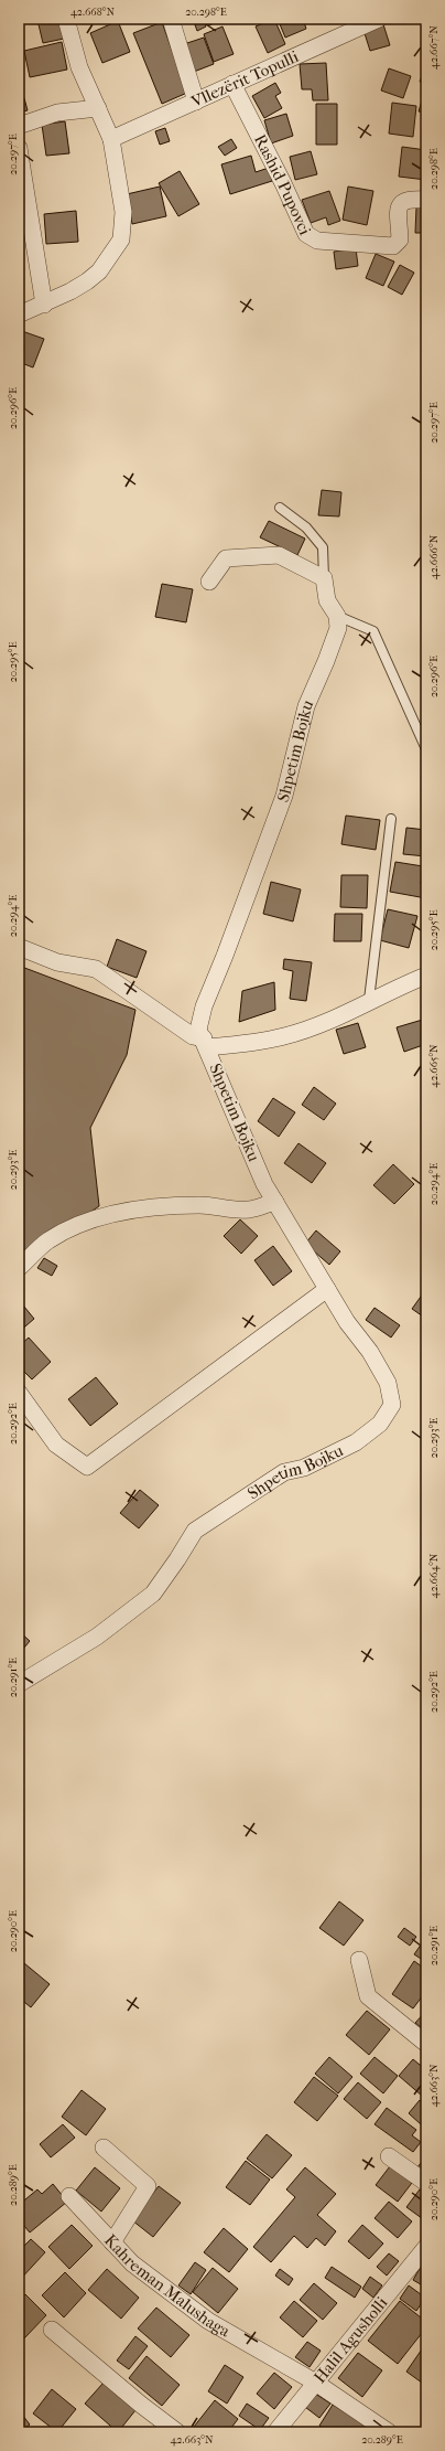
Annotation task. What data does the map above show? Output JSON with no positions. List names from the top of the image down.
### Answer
{
  "streets": {
    "street": [
      "Vllezërit Topulli",
      "Rashid Pupovci",
      "Shpetim Bojku",
      "Kahreman Malushaga",
      "Halil Agusholli"
    ]
  },
  "crossings": [
    ["Vllezërit Topulli", "Rashid Pupovci"],
    ["Kahreman Malushaga", "Halil Agusholli"]
  ],
  "coordinates": [
    "42.668°N",
    "20.298°E",
    "42.667°N",
    "20.297°E",
    "20.296°E",
    "42.666°N",
    "20.295°E",
    "20.294°E",
    "42.665°N",
    "20.293°E",
    "20.292°E",
    "42.664°N",
    "20.291°E",
    "20.290°E",
    "42.663°N",
    "20.289°E"
  ]
}
